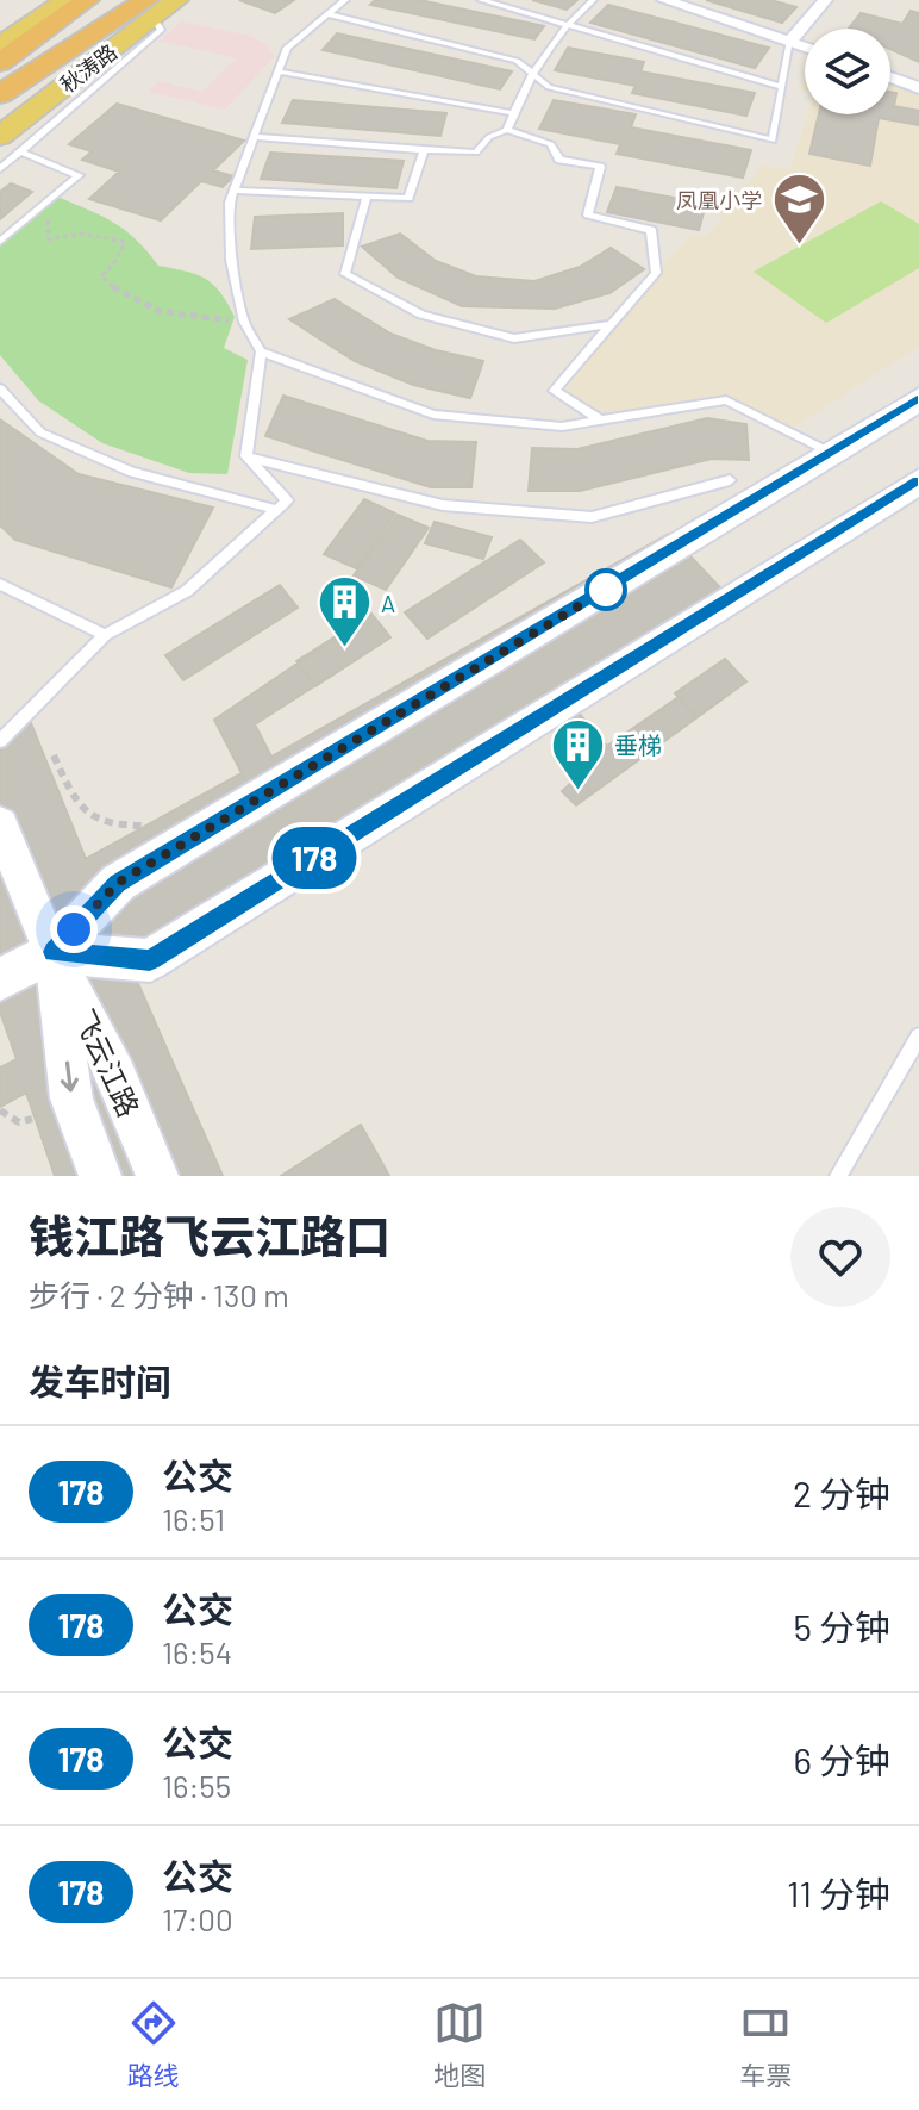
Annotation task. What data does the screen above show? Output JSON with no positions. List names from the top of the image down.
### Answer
{
  "streets": {
    "main road": ["秋涛路"],
    "street": ["飞云江路"]
  },
  "places": {
    "school or university": ["凤凰小学"],
    "building": ["A", "垂梯"]
  },
  "lines": ["bus line 178"],
  "page": {
    "on_map": "178",
    "heading": [
      ["钱江路飞云江路口", "步行 · 2 分钟 · 130 m"],
      "发车时间"
    ],
    "list": [
      {
        "mark": "178",
        "name": "公交",
        "note": "16:51",
        "value": "2 分钟"
      },
      {
        "mark": "178",
        "name": "公交",
        "note": "16:54",
        "value": "5 分钟"
      },
      {
        "mark": "178",
        "name": "公交",
        "note": "16:55",
        "value": "6 分钟"
      },
      {
        "mark": "178",
        "name": "公交",
        "note": "17:00",
        "value": "11 分钟"
      }
    ],
    "tabs": ["路线", "地图", "车票"]
  }
}
